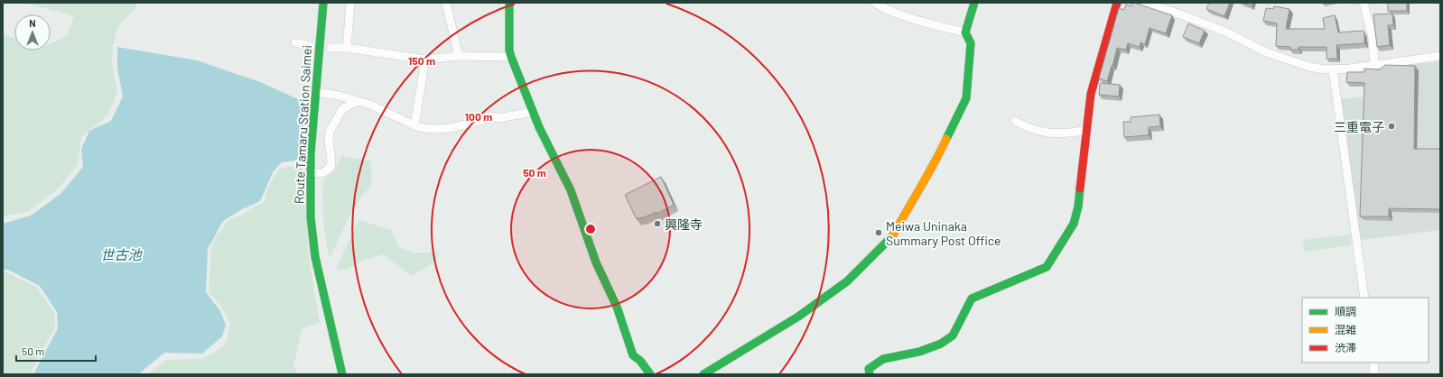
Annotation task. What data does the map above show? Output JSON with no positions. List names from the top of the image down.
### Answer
{
  "streets": {
    "street": ["Route Tamaru Station Saimei"]
  },
  "water": ["世古池"],
  "places": ["三重電子", "興隆寺", "Meiwa Uninaka Summary Post Office"],
  "legend": ["順調", "混雑", "渋滞"],
  "scale_bar": "50 m",
  "north": "top",
  "rings": ["150 m", "100 m", "50 m"]
}
